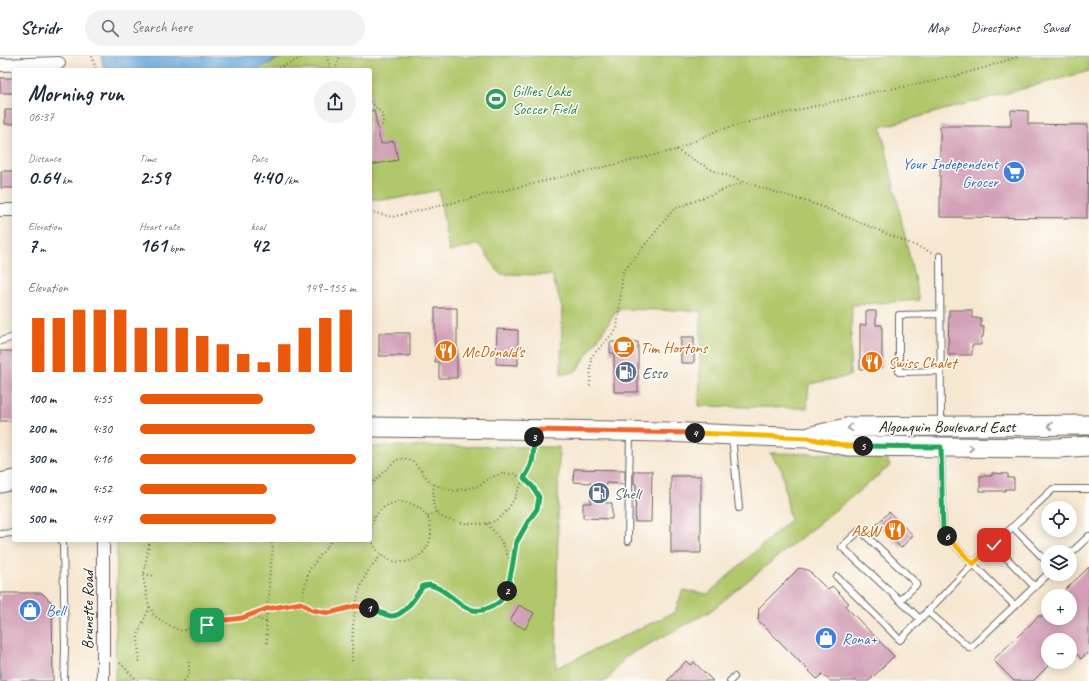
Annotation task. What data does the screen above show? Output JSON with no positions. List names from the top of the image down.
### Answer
{
  "streets": {
    "main road": ["Algonquin Boulevard East"],
    "street": ["Brunette Road"]
  },
  "places": {
    "sports": ["Gillies Lake Soccer Field"],
    "supermarket": ["Your Independent Grocer"],
    "cafe": ["Tim Hortons"],
    "restaurant": ["McDonald's", "Swiss Chalet", "A&W"],
    "fuel station": ["Esso", "Shell"],
    "shop": ["Bell", "Rona+"]
  },
  "page": {
    "header": "Stridr",
    "search": "Search here",
    "nav": ["Map", "Directions", "Saved"],
    "heading": ["Morning run", "06:37"],
    "stats": [
      ["Distance", "0.64 km"],
      ["Time", "2:59"],
      ["Pace", "4:40 /km"],
      ["Elevation", "7 m"],
      ["Heart rate", "161 bpm"],
      ["kcal", "42"]
    ],
    "chart": ["Elevation", "149–155 m"],
    "list": [
      {
        "name": "100 m",
        "note": "4:55"
      },
      {
        "name": "200 m",
        "note": "4:30"
      },
      {
        "name": "300 m",
        "note": "4:16"
      },
      {
        "name": "400 m",
        "note": "4:52"
      },
      {
        "name": "500 m",
        "note": "4:47"
      }
    ],
    "pins": [
      "4",
      "3",
      "5",
      "6",
      "2",
      "1"
    ],
    "map_buttons": ["+", "−"]
  }
}
